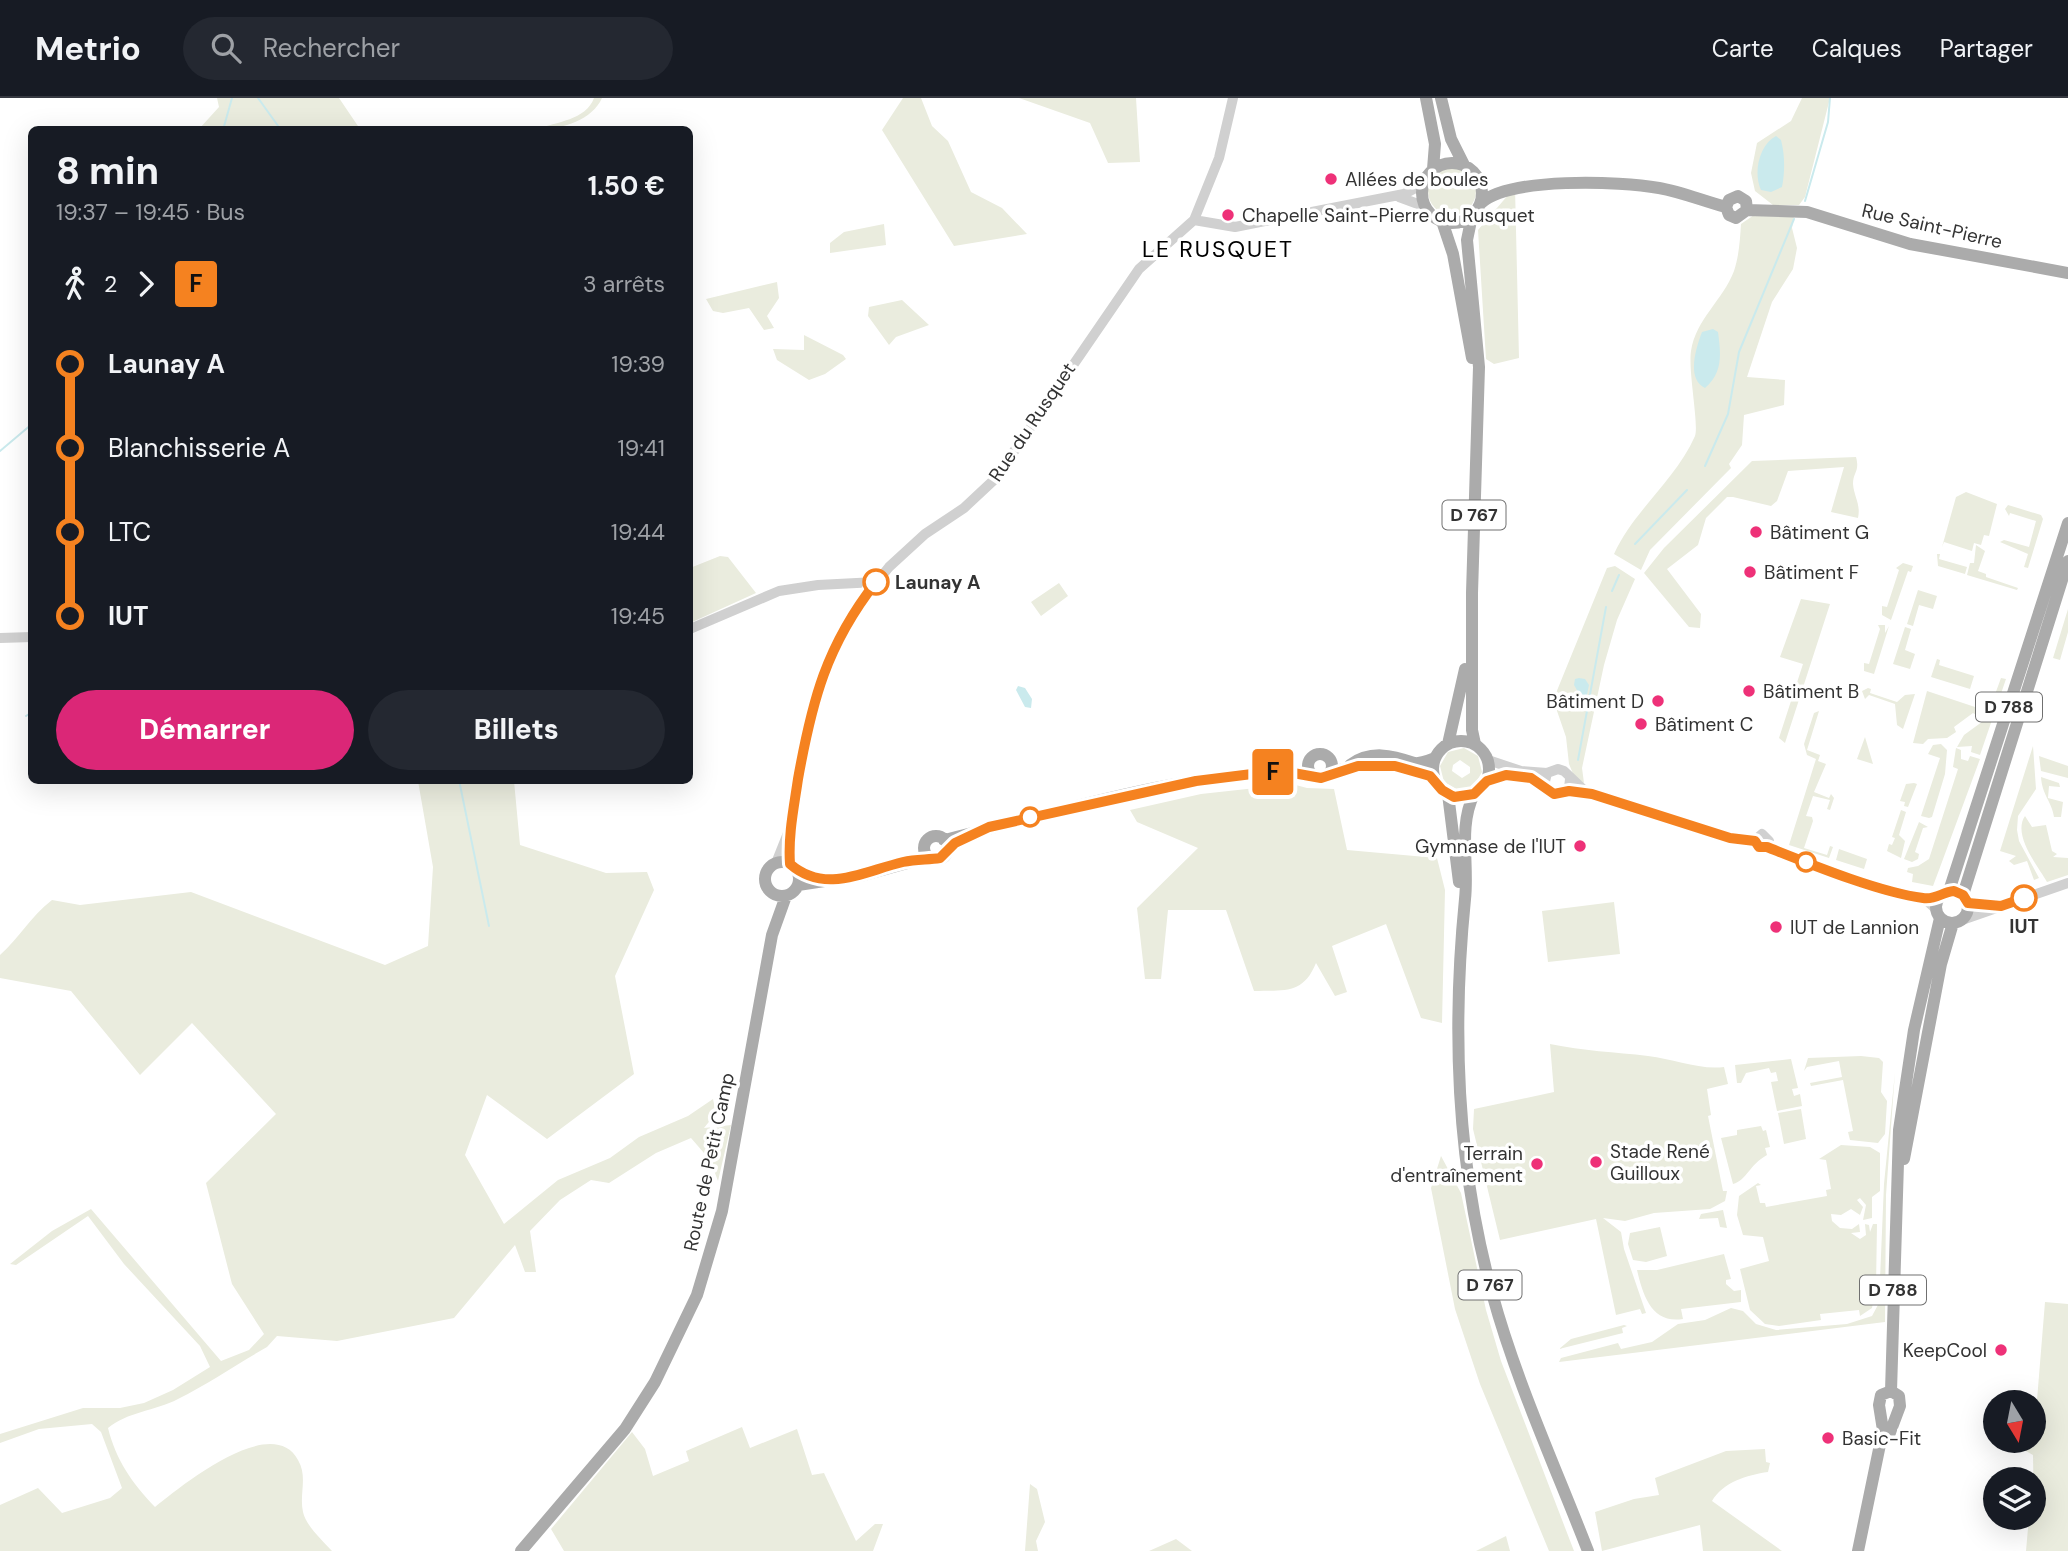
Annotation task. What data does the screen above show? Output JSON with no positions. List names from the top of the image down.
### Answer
{
  "streets": {
    "main road": [
      "Rue Saint-Pierre",
      "D 767",
      "D 788",
      "Route de Petit Camp"
    ],
    "street": ["Rue du Rusquet"]
  },
  "districts": ["LE RUSQUET"],
  "places": [
    "Allées de boules",
    "Chapelle Saint-Pierre du Rusquet",
    "Bâtiment G",
    "Bâtiment F",
    "Launay A",
    "Bâtiment B",
    "Bâtiment D",
    "Bâtiment C",
    "Gymnase de l'IUT",
    "IUT",
    "IUT de Lannion",
    "Stade René Guilloux",
    "Terrain d'entraînement",
    "KeepCool",
    "Basic-Fit"
  ],
  "lines": ["bus line F"],
  "north": "bottom",
  "page": {
    "header": "Metrio",
    "search": "Rechercher",
    "nav": ["Carte", "Calques", "Partager"],
    "on_map": "F",
    "heading": ["8 min", "19:37 – 19:45 · Bus", "1.50 €"],
    "legs": ["2", "F", "3 arrêts"],
    "list": [
      {
        "name": "Launay A",
        "value": "19:39"
      },
      {
        "name": "Blanchisserie A",
        "value": "19:41"
      },
      {
        "name": "LTC",
        "value": "19:44"
      },
      {
        "name": "IUT",
        "value": "19:45"
      }
    ],
    "buttons": ["Démarrer", "Billets"]
  }
}
